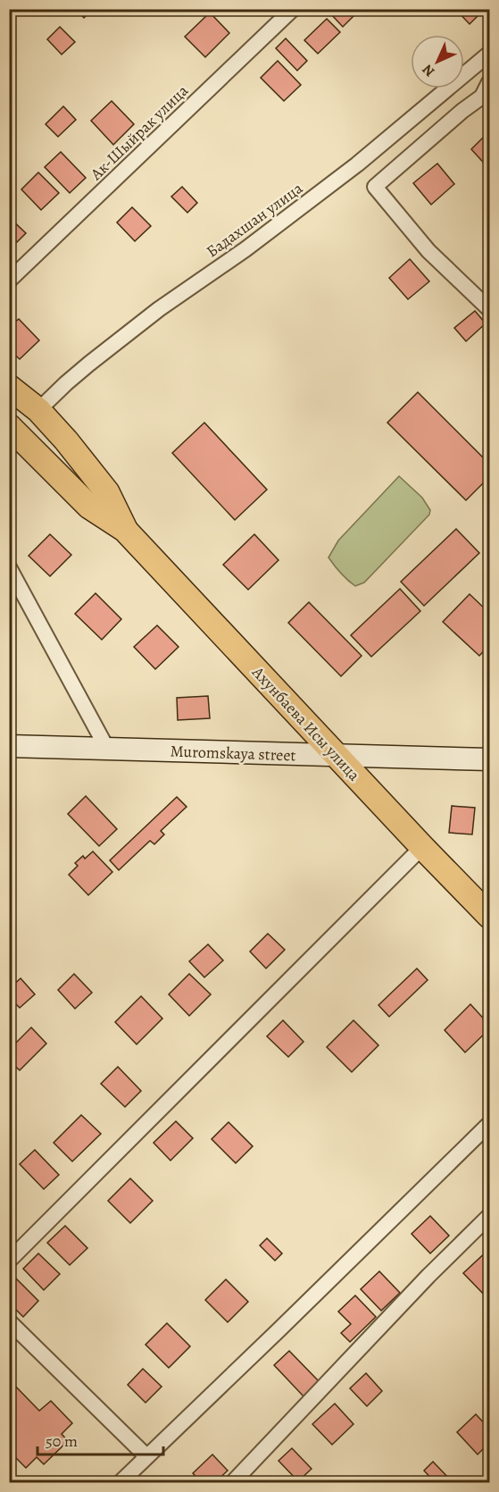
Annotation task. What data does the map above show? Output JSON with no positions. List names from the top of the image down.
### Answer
{
  "streets": {
    "main road": ["Ахунбаева Исы улица", "Muromskaya street"],
    "street": ["Ак-Шыйрак улица", "Бадахшан улица"]
  },
  "crossings": [
    ["Бадахшан улица", "Ахунбаева Исы улица"],
    ["Ахунбаева Исы улица", "Muromskaya street"]
  ],
  "scale_bar": "50 m",
  "north": "bottom left"
}
